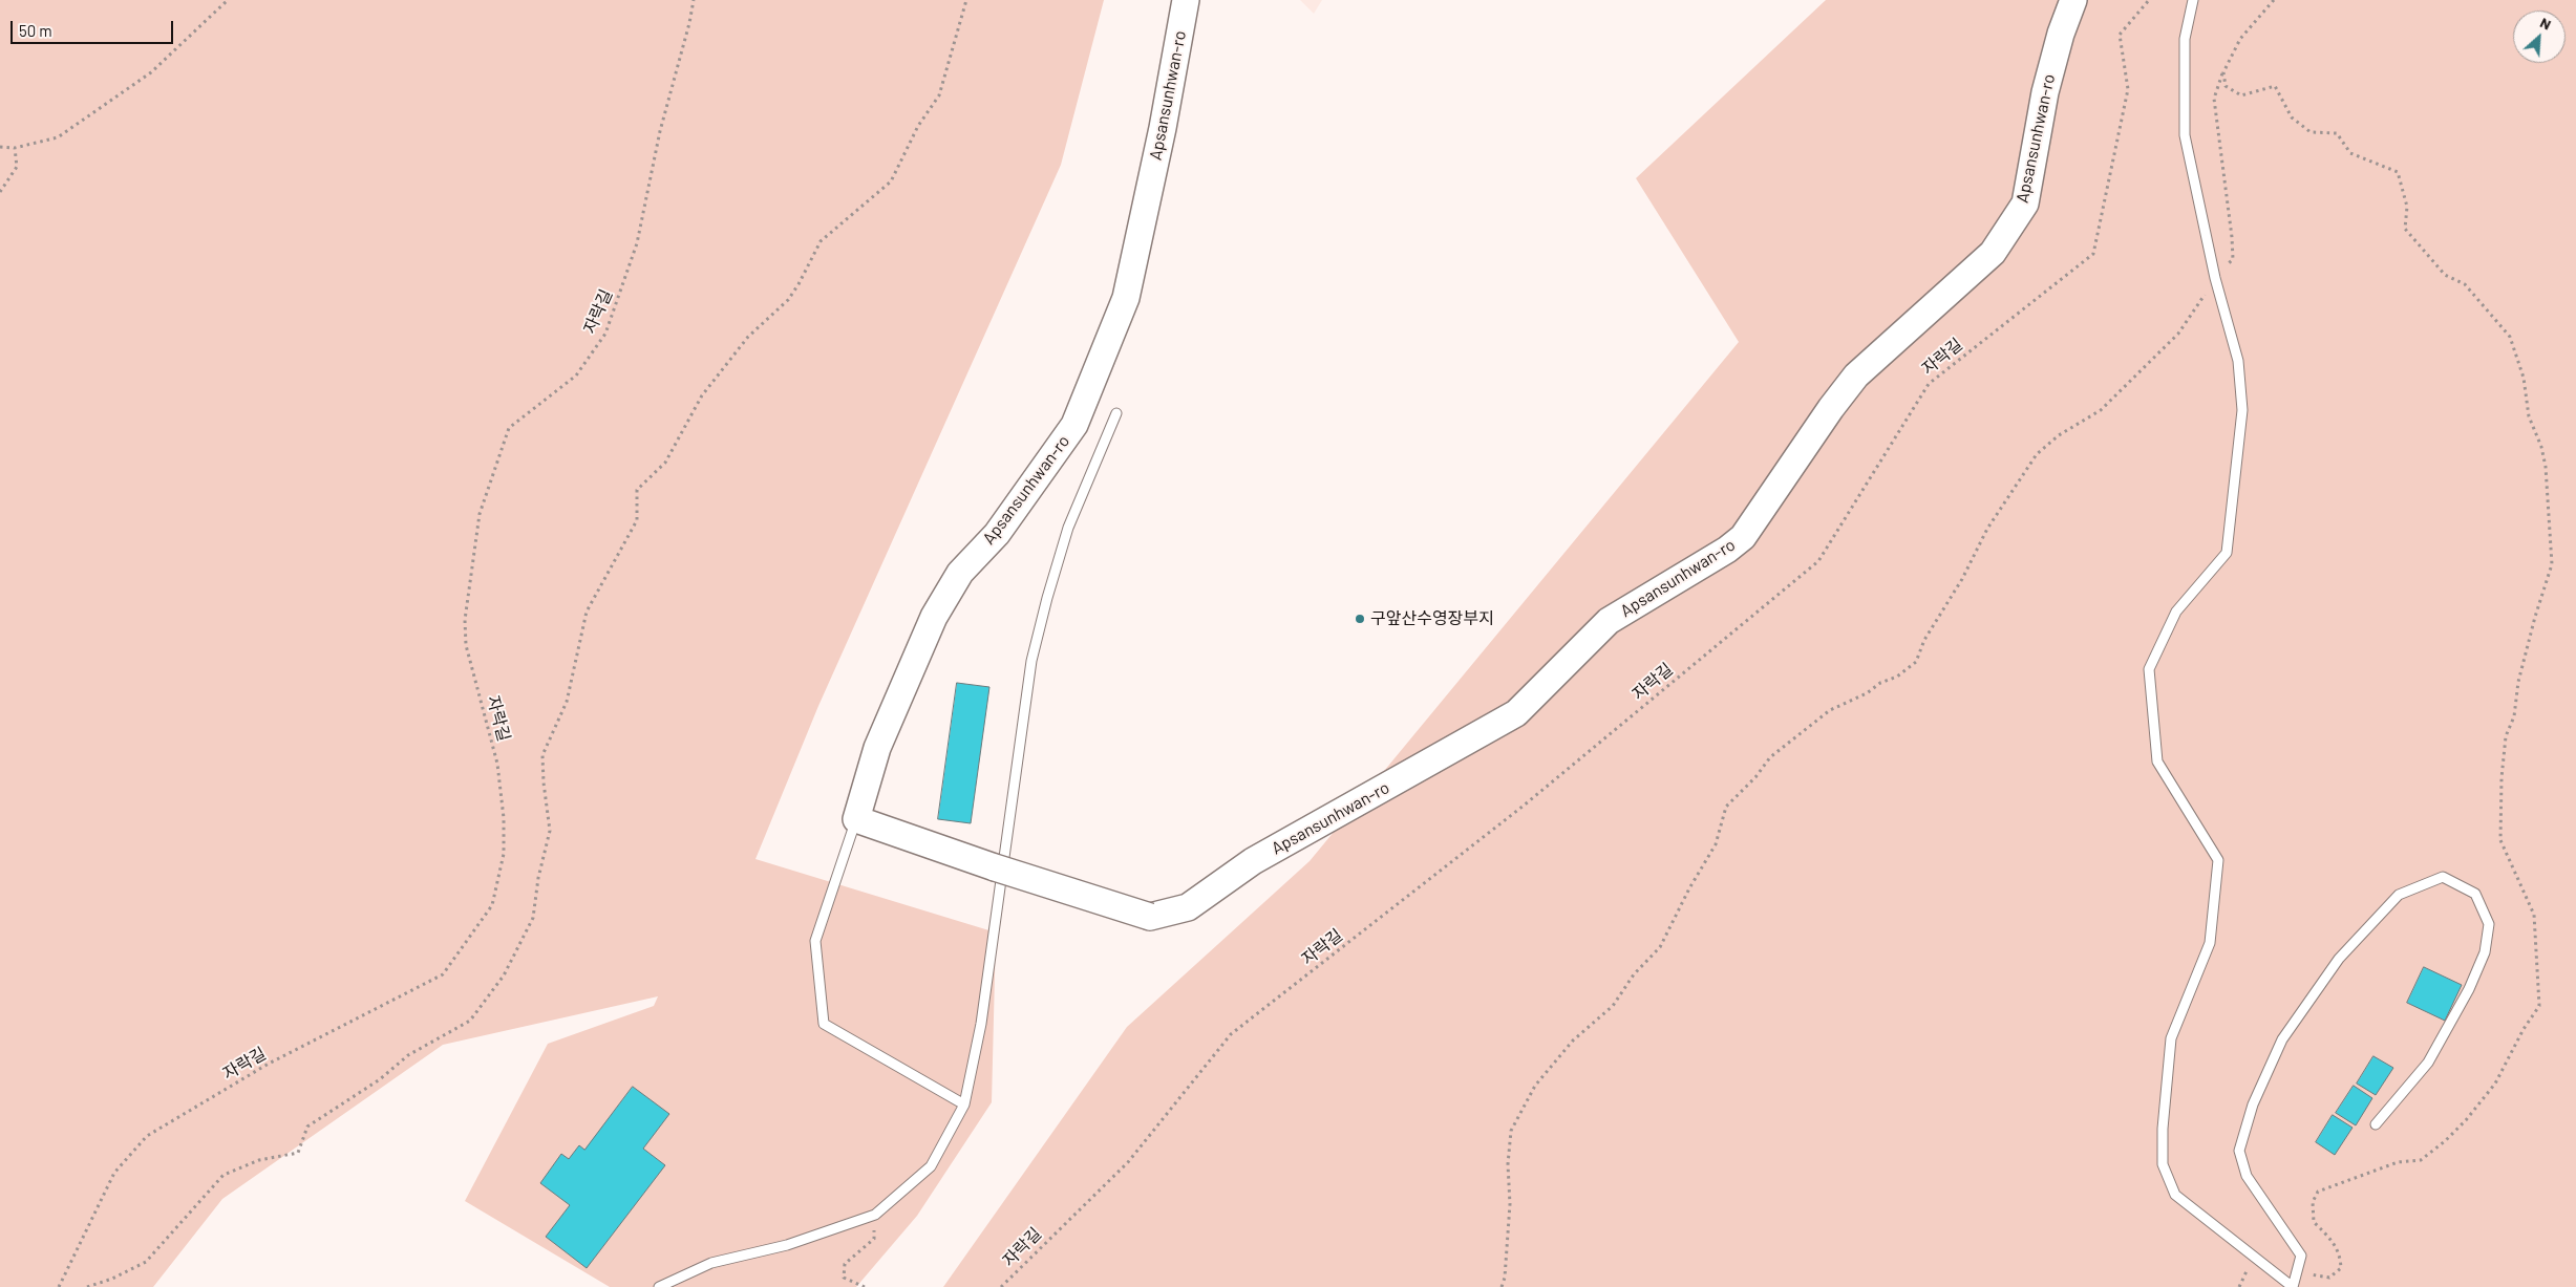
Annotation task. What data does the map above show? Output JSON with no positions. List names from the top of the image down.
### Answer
{
  "streets": {
    "street": ["Apsansunhwan-ro"],
    "path": ["자락길"]
  },
  "places": ["구앞산수영장부지"],
  "scale_bar": "50 m",
  "north": "top right"
}
